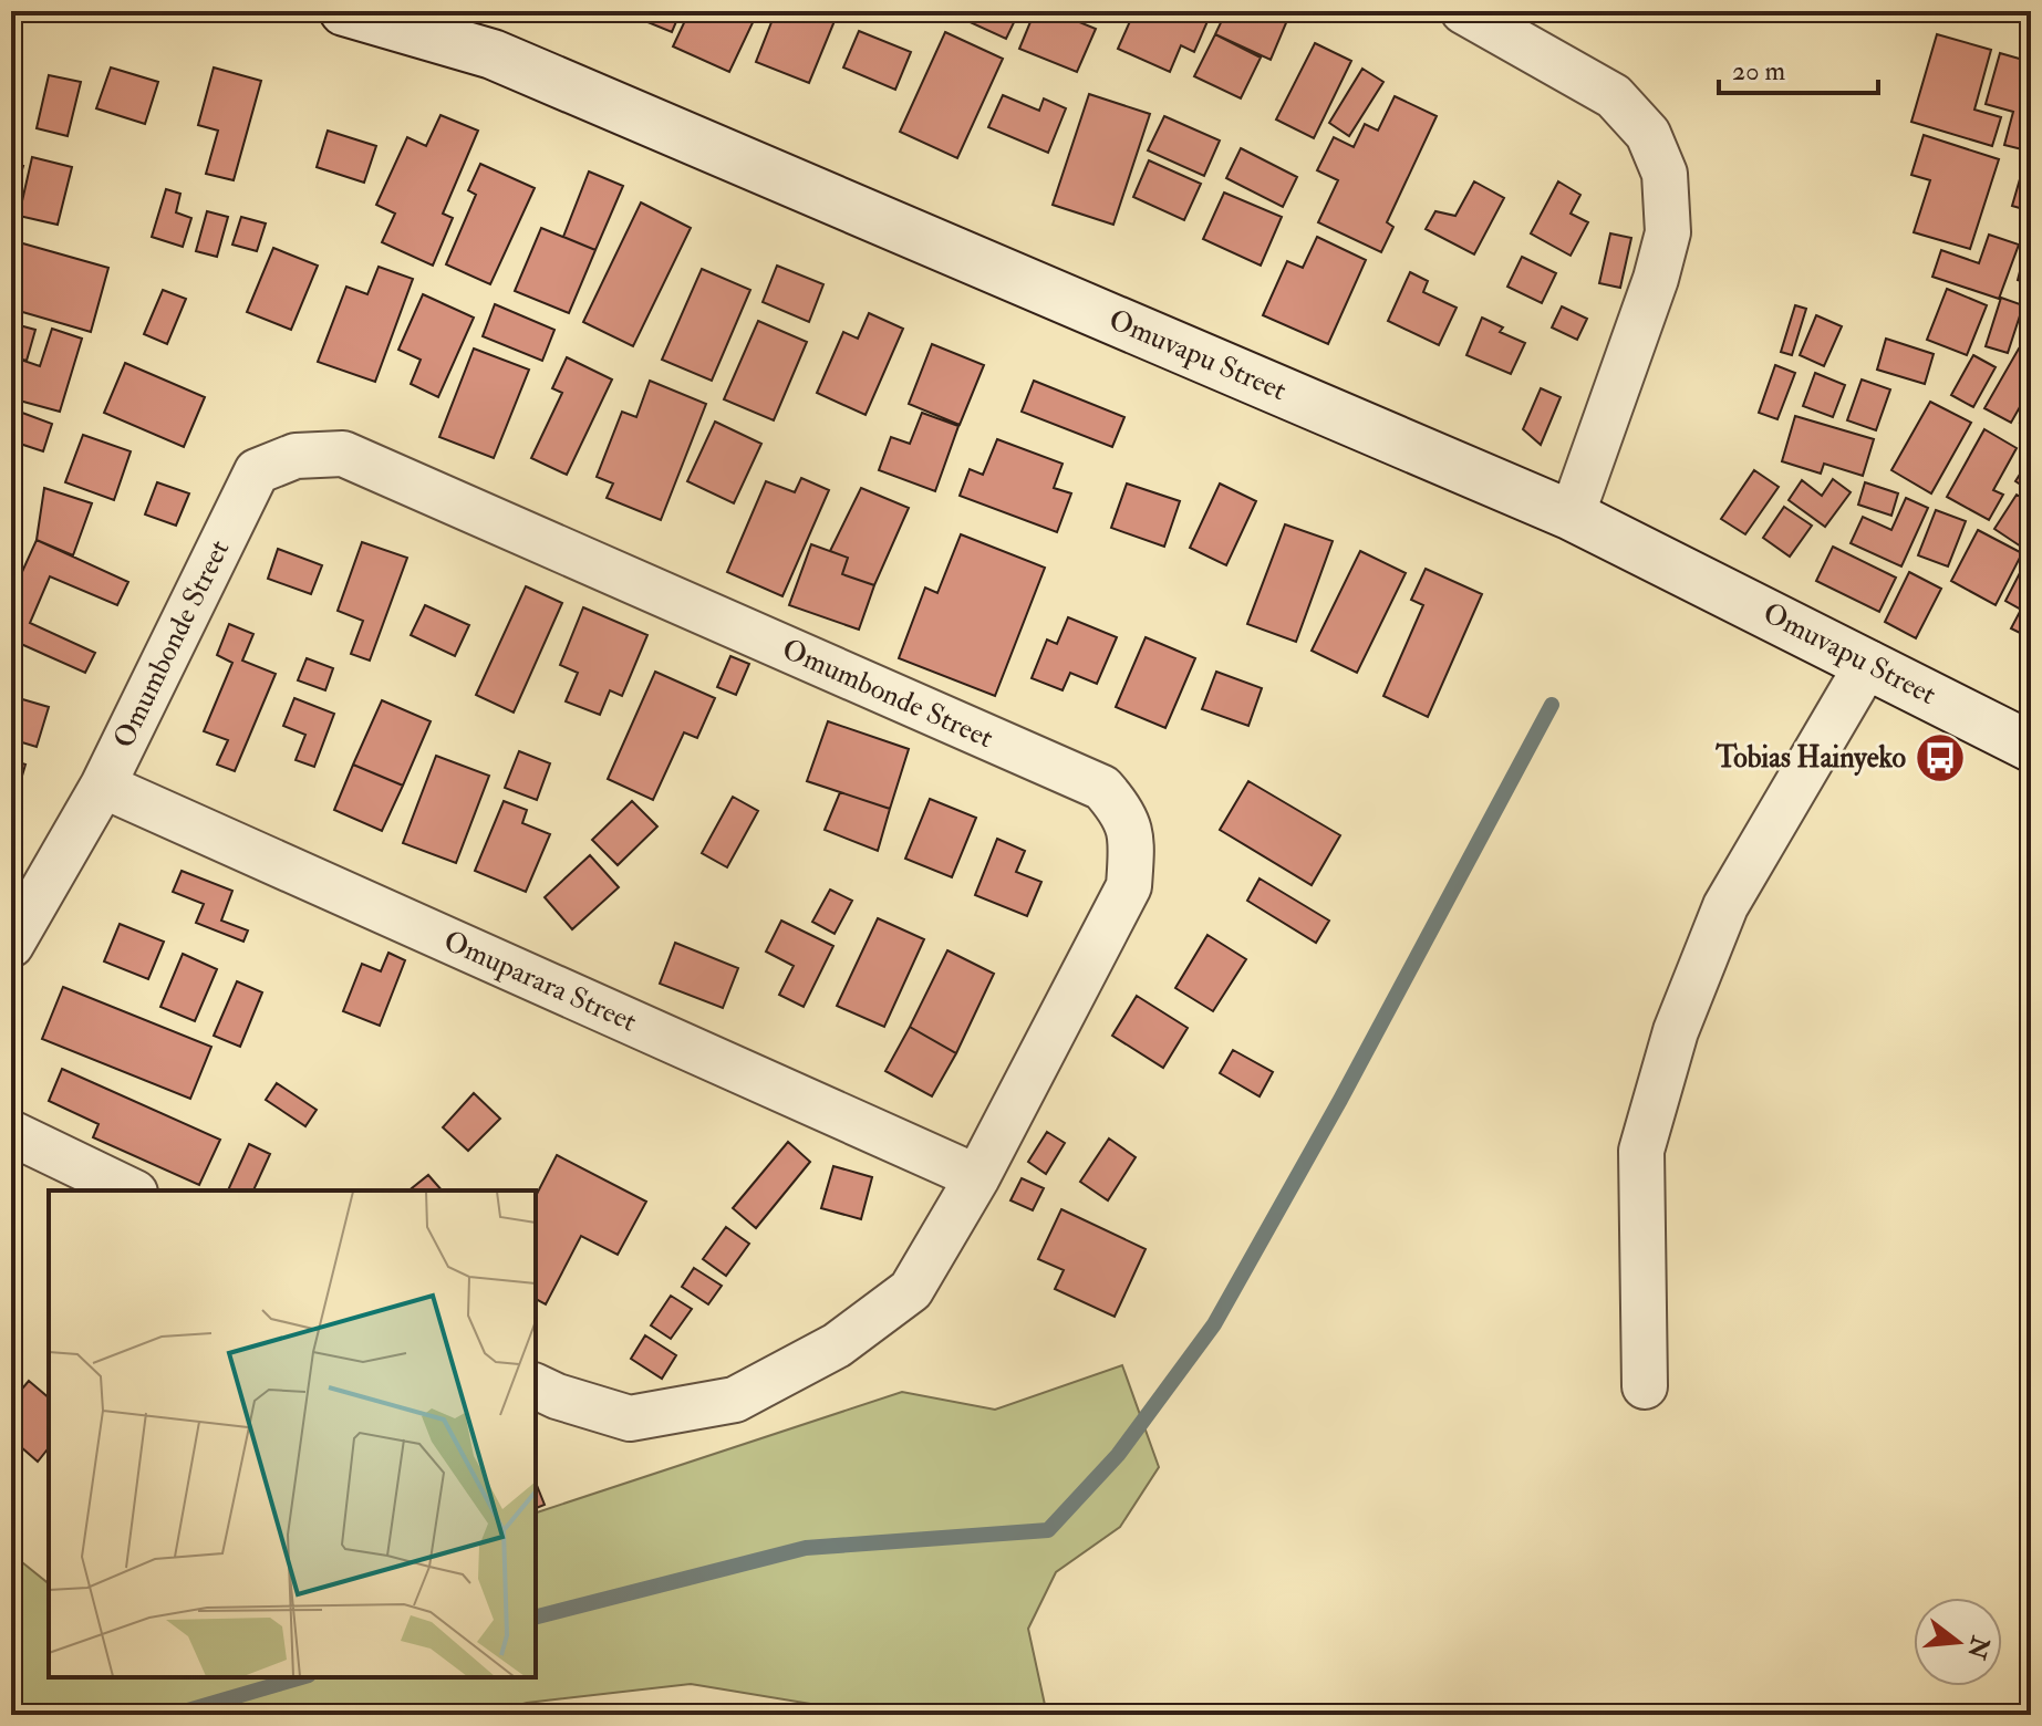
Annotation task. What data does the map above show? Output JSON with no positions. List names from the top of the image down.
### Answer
{
  "streets": {
    "street": ["Omuvapu Street", "Omumbonde Street", "Omuparara Street"]
  },
  "crossings": [
    ["Omumbonde Street", "Omuparara Street"]
  ],
  "places": {
    "bus stop": ["Tobias Hainyeko"]
  },
  "scale_bar": "20 m",
  "north": "right"
}
